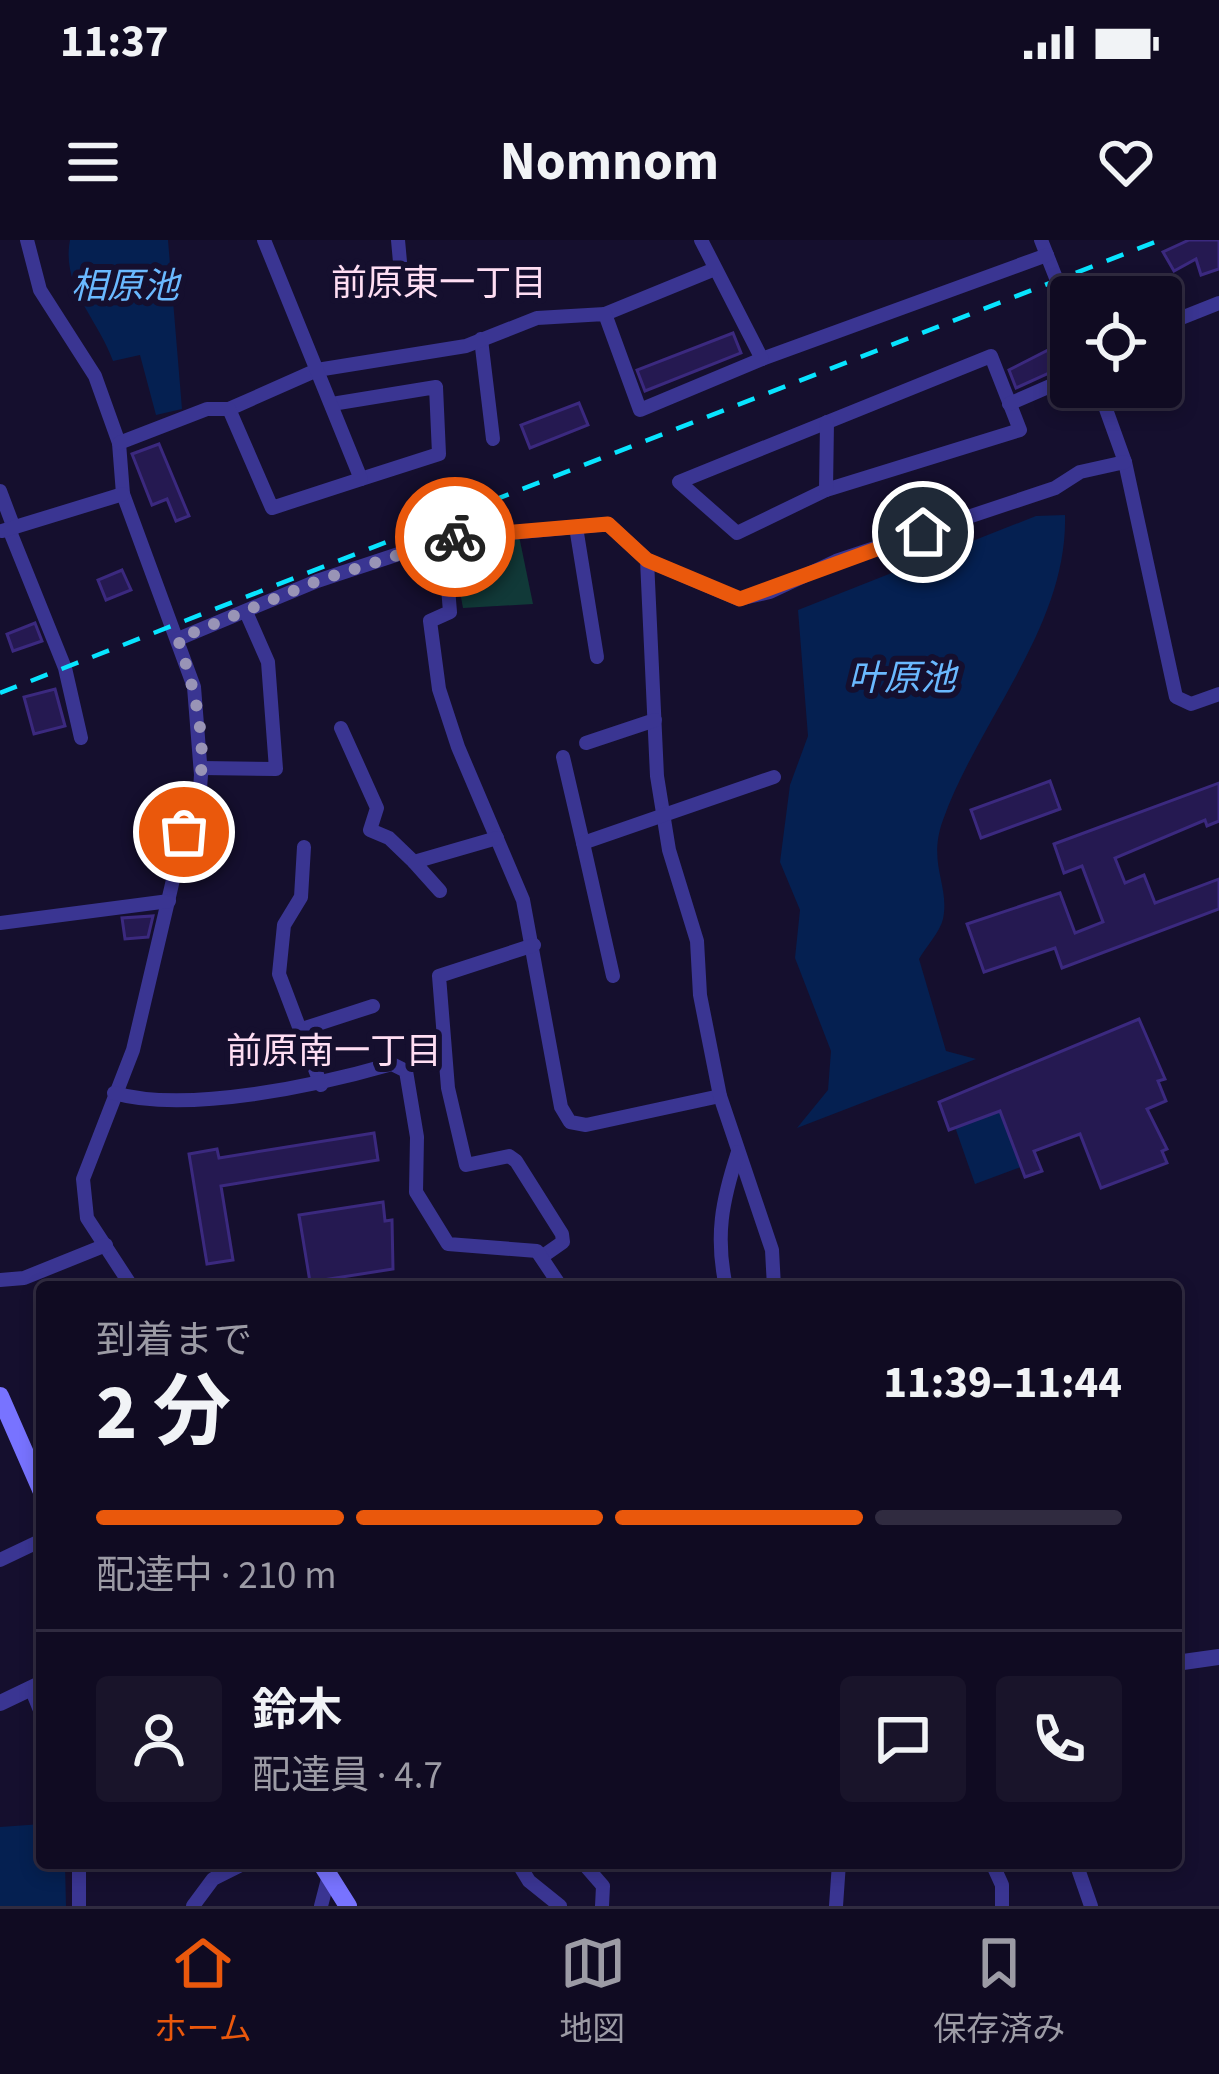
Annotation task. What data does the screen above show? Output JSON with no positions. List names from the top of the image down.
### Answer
{
  "districts": ["前原東一丁目", "前原南一丁目"],
  "water": ["相原池", "叶原池"],
  "page": {
    "status": "11:37",
    "header": "Nomnom",
    "heading": ["2 分", "到着まで", "11:39–11:44"],
    "panel": ["鈴木", "配達員 · 4.7"],
    "bar": "配達中 · 210 m",
    "tabs": ["ホーム", "地図", "保存済み"]
  }
}
